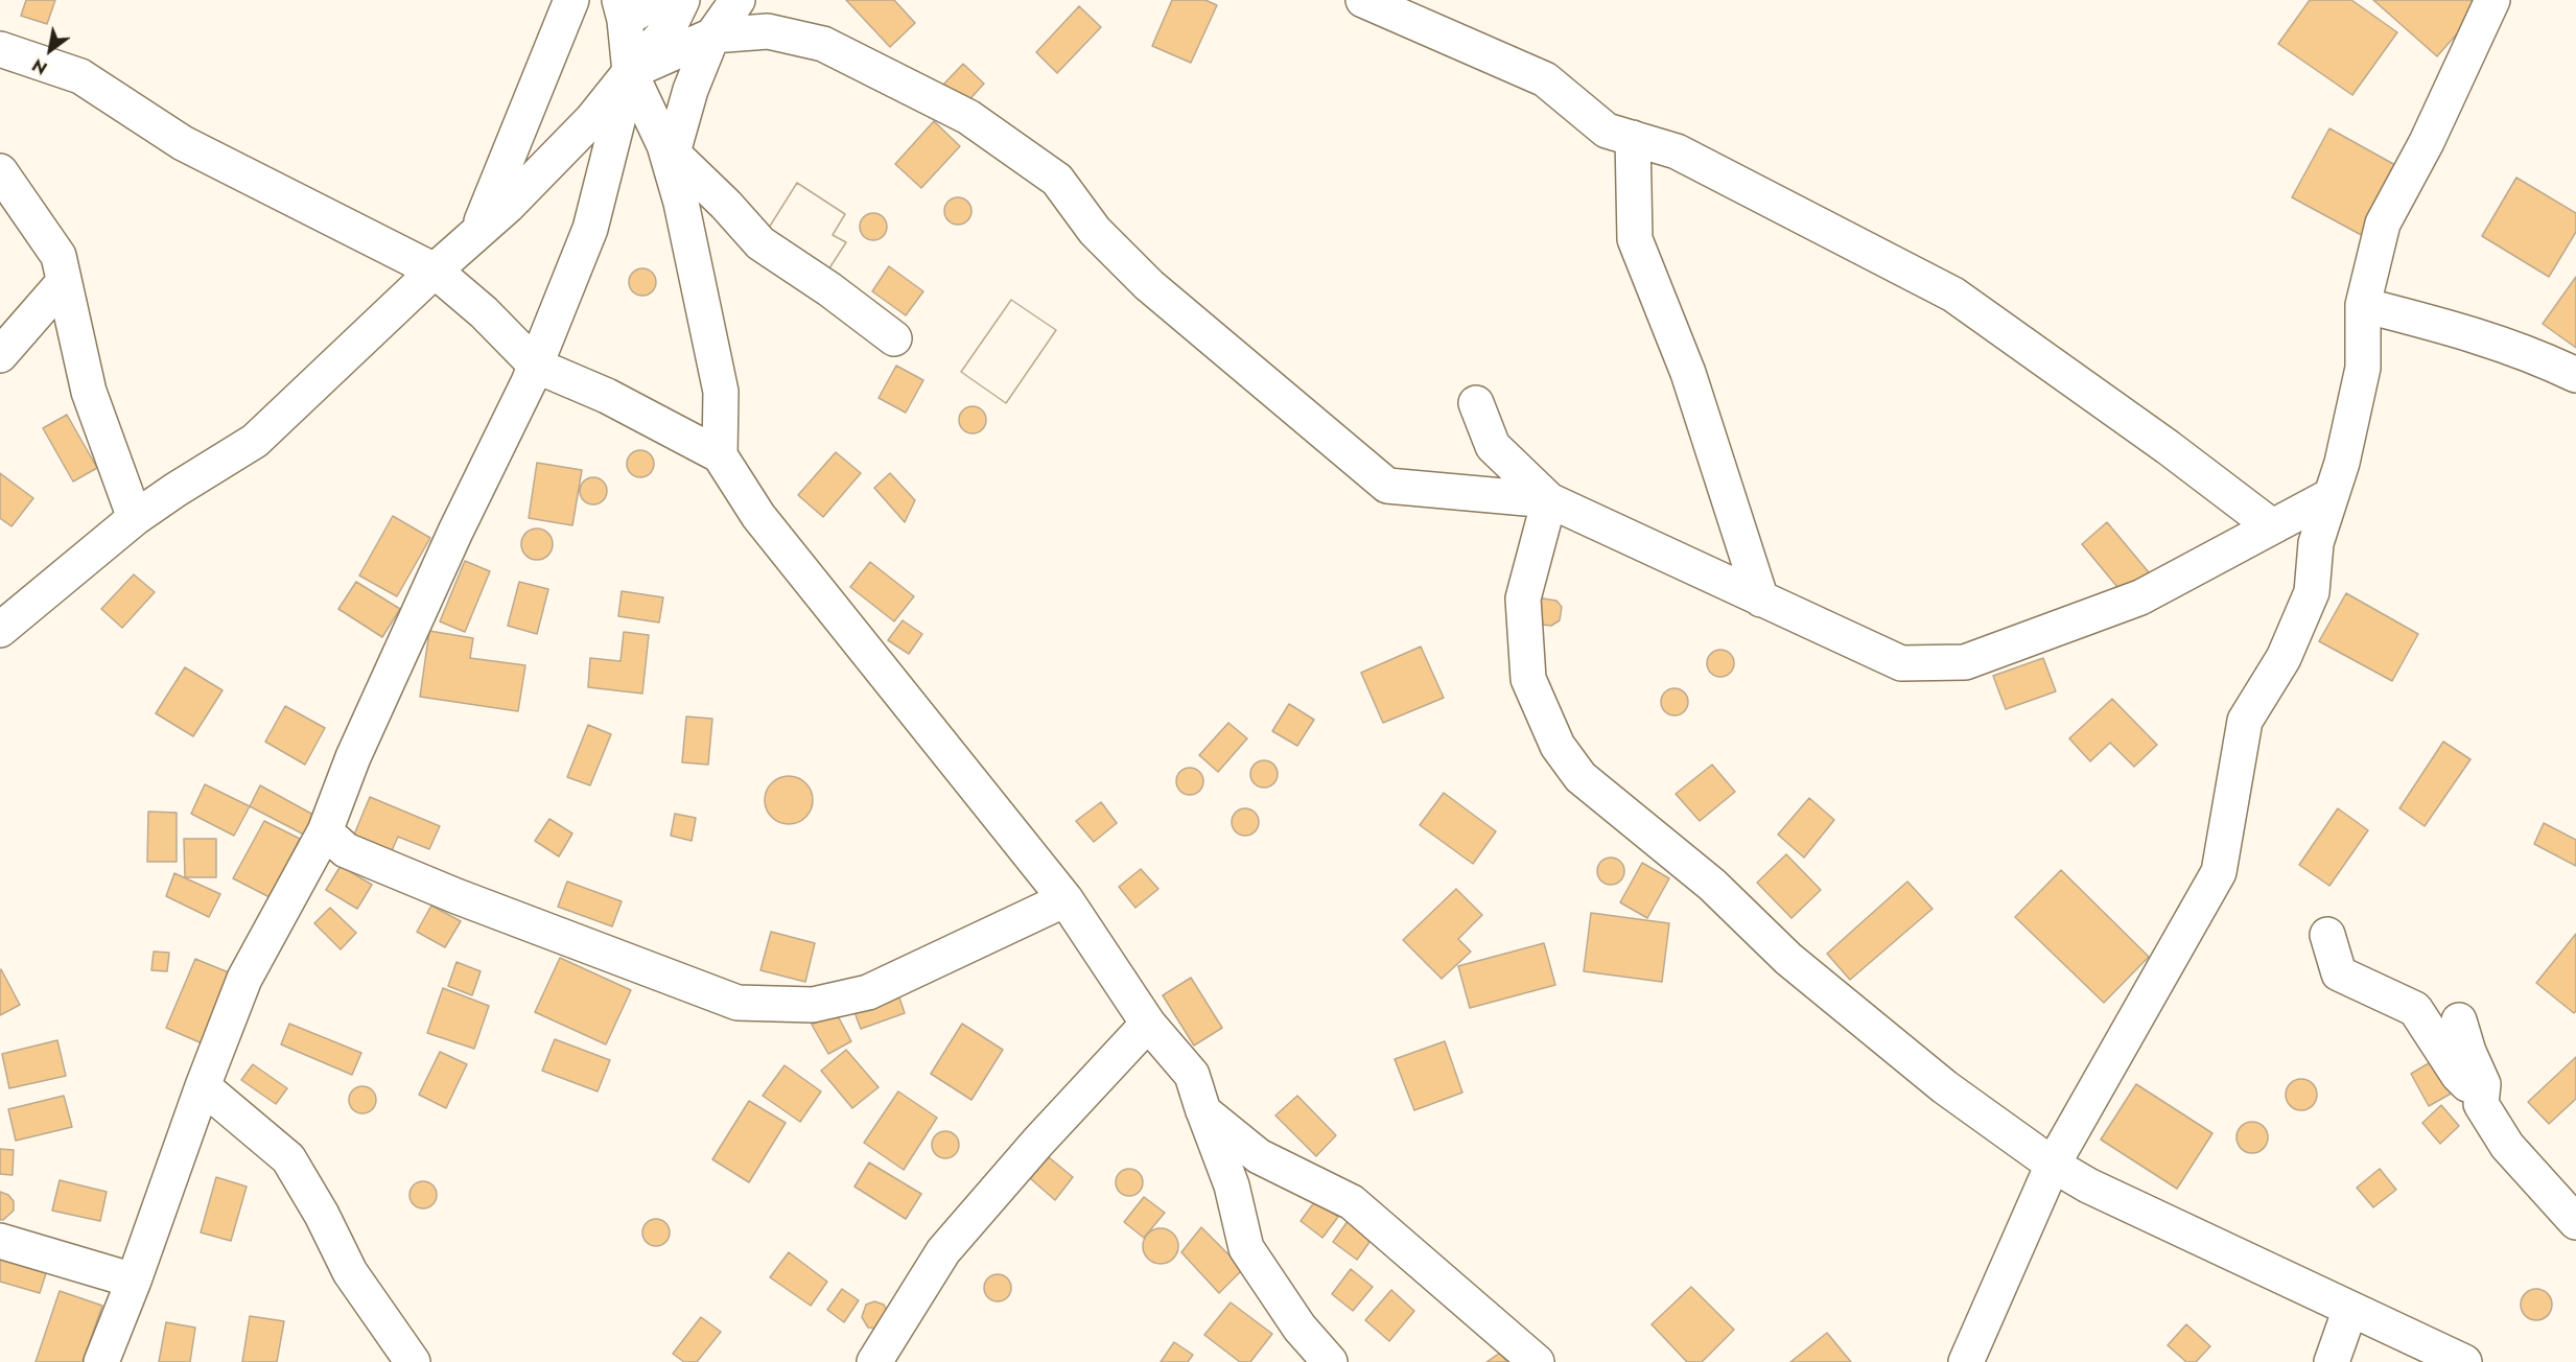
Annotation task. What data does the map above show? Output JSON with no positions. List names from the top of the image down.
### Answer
{
  "north": "bottom left"
}
